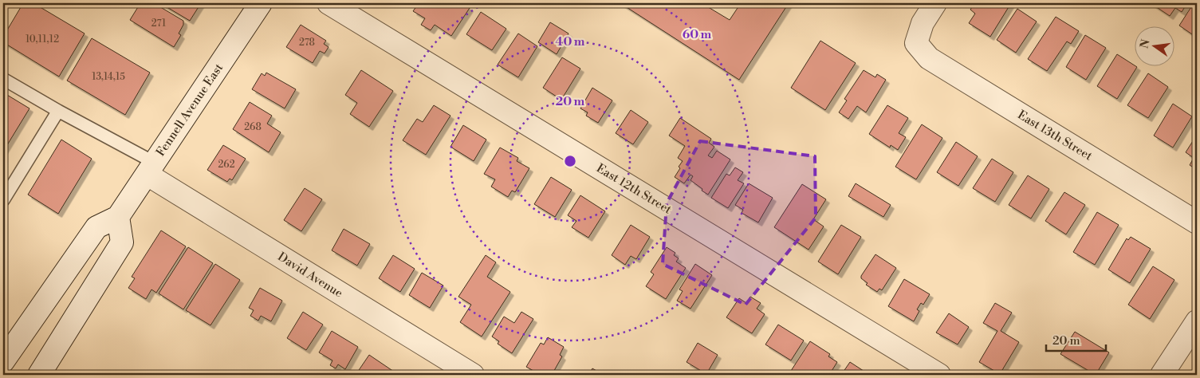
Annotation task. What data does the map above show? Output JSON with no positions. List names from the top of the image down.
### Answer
{
  "streets": {
    "street": [
      "Fennell Avenue East",
      "East 13th Street",
      "East 12th Street",
      "David Avenue"
    ]
  },
  "crossings": [
    ["Fennell Avenue East", "David Avenue"]
  ],
  "house_numbers": [
    "271",
    "10,11,12",
    "278",
    "13,14,15",
    "268",
    "262"
  ],
  "scale_bar": "20 m",
  "north": "left",
  "rings": ["60 m", "40 m", "20 m"]
}
